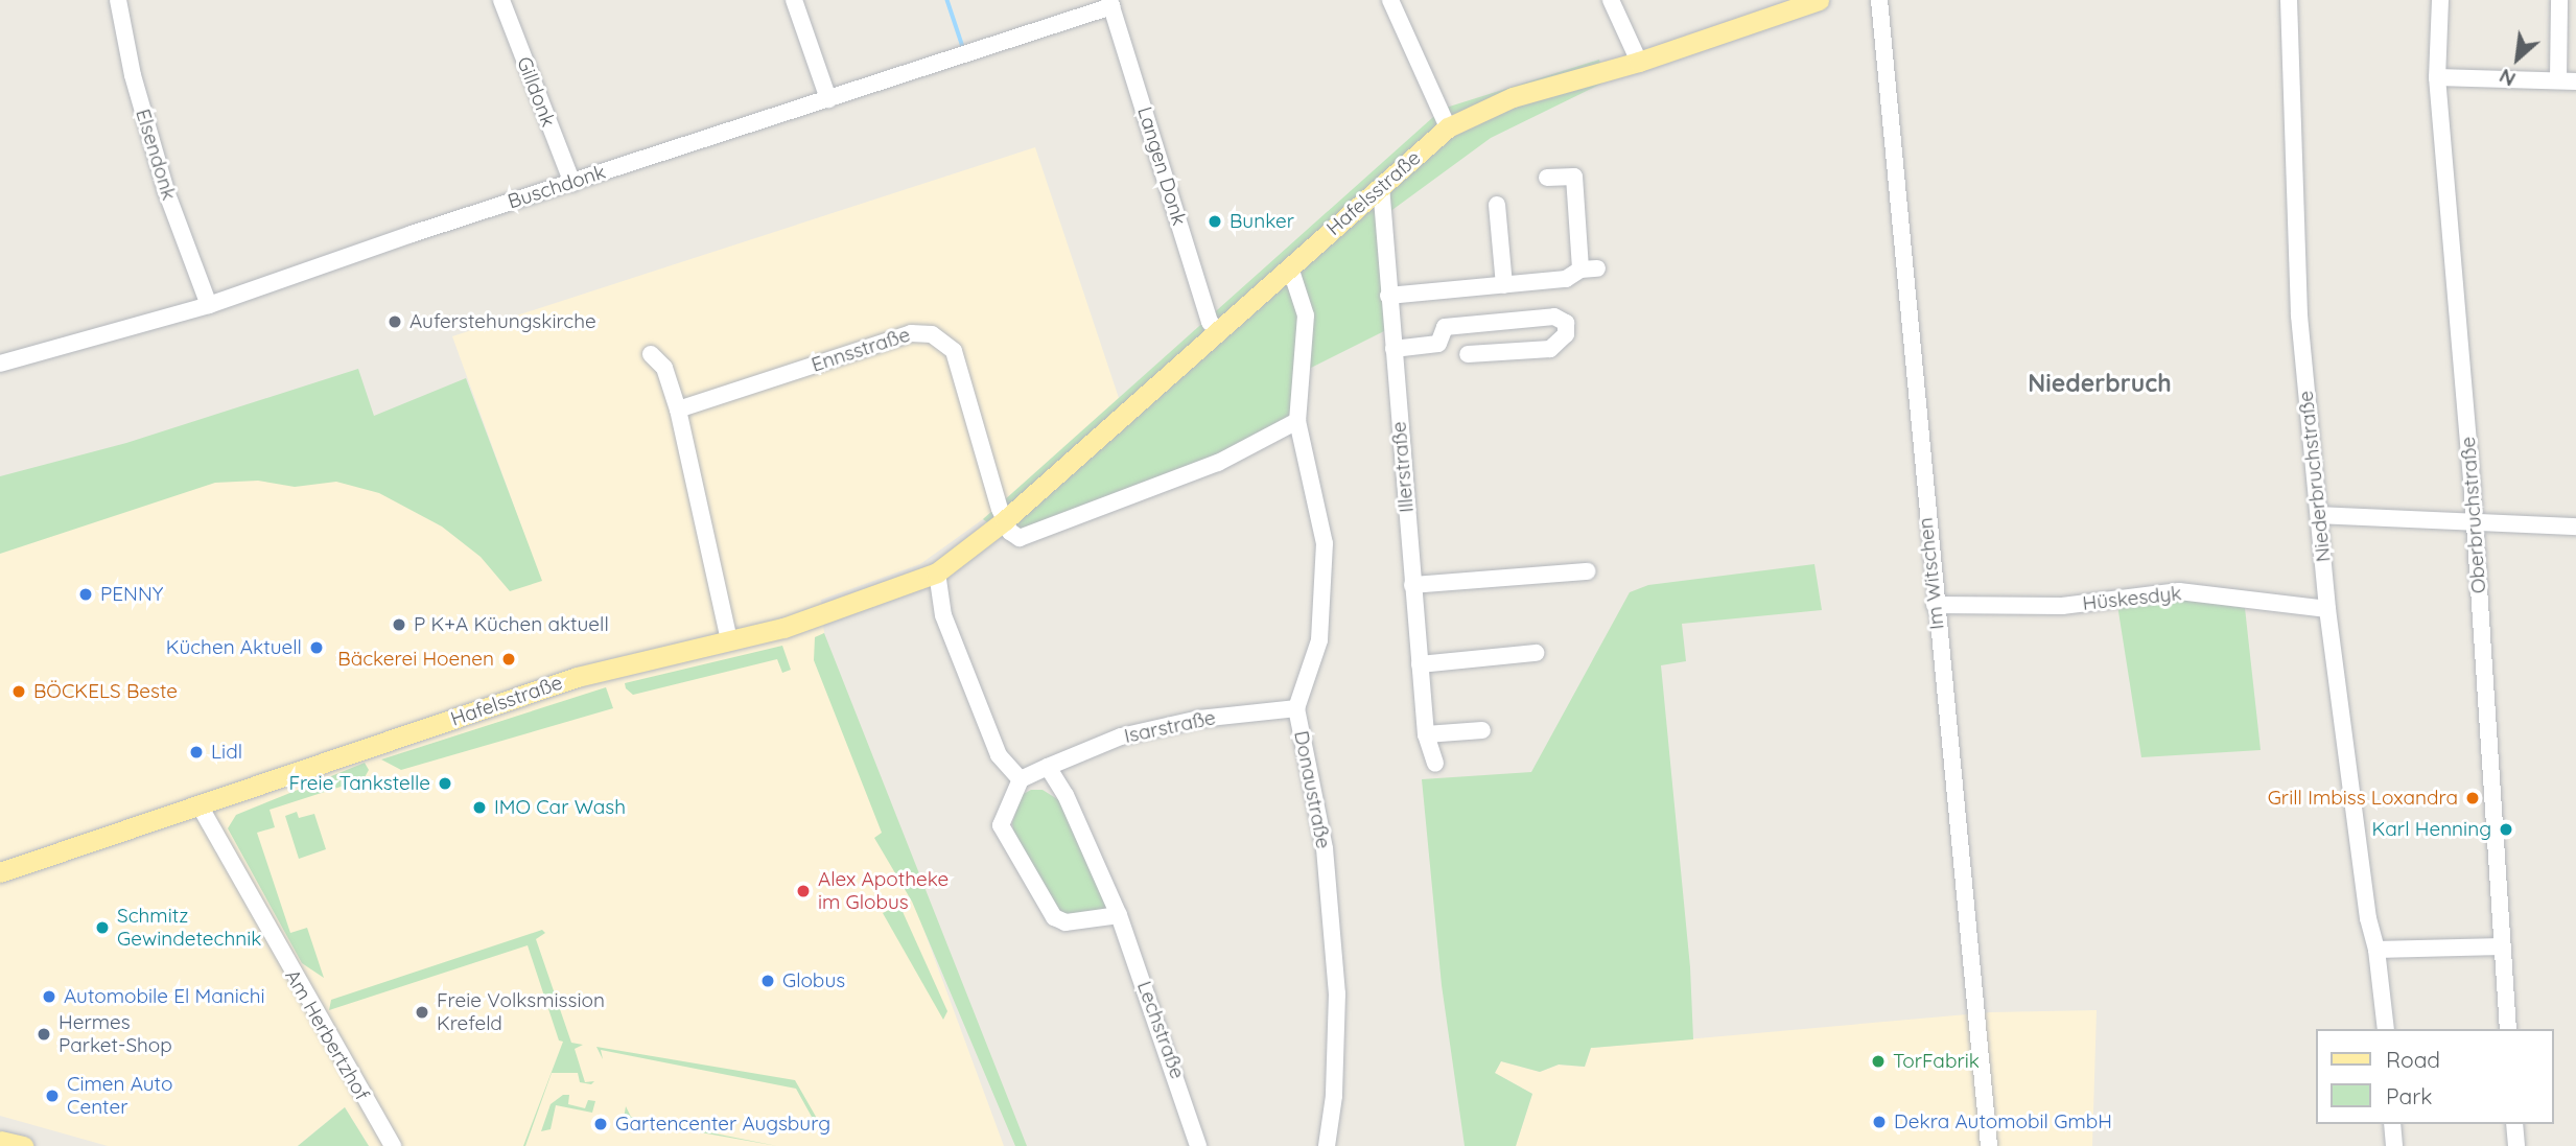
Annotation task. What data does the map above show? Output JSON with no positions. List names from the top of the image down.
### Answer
{
  "streets": {
    "main road": ["Hafelsstraße"],
    "street": [
      "Gilldonk",
      "Elsendonk",
      "Langen Donk",
      "Buschdonk",
      "Ennsstraße",
      "Illerstraße",
      "Niederbruchstraße",
      "Oberbruchstraße",
      "Im Witschen",
      "Hüskesdyk",
      "Isarstraße",
      "Donaustraße",
      "Lechstraße",
      "Am Herbertzhof"
    ]
  },
  "crossings": [
    ["Gilldonk", "Buschdonk"],
    ["Elsendonk", "Buschdonk"],
    ["Langen Donk", "Buschdonk"],
    ["Langen Donk", "Hafelsstraße"],
    ["Hafelsstraße", "Ennsstraße"],
    ["Hafelsstraße", "Illerstraße"],
    ["Hafelsstraße", "Donaustraße"],
    ["Hafelsstraße", "Am Herbertzhof"],
    ["Niederbruchstraße", "Hüskesdyk"],
    ["Im Witschen", "Hüskesdyk"],
    ["Isarstraße", "Donaustraße"],
    ["Isarstraße", "Lechstraße"]
  ],
  "districts": ["Niederbruch"],
  "places": [
    "Bunker",
    "Auferstehungskirche",
    "PENNY",
    "P K+A Küchen aktuell",
    "Küchen Aktuell",
    "Bäckerei Hoenen",
    "BÖCKELS Beste",
    "Lidl",
    "Freie Tankstelle",
    "Grill Imbiss Loxandra",
    "IMO Car Wash",
    "Karl Henning",
    "Alex Apotheke im Globus",
    "Schmitz Gewindetechnik",
    "Globus",
    "Automobile El Manichi",
    "Freie Volksmission Krefeld",
    "Hermes Parket-Shop",
    "TorFabrik",
    "Cimen Auto Center",
    "Dekra Automobil GmbH",
    "Gartencenter Augsburg"
  ],
  "legend": ["Road", "Park"],
  "north": "bottom left"
}
